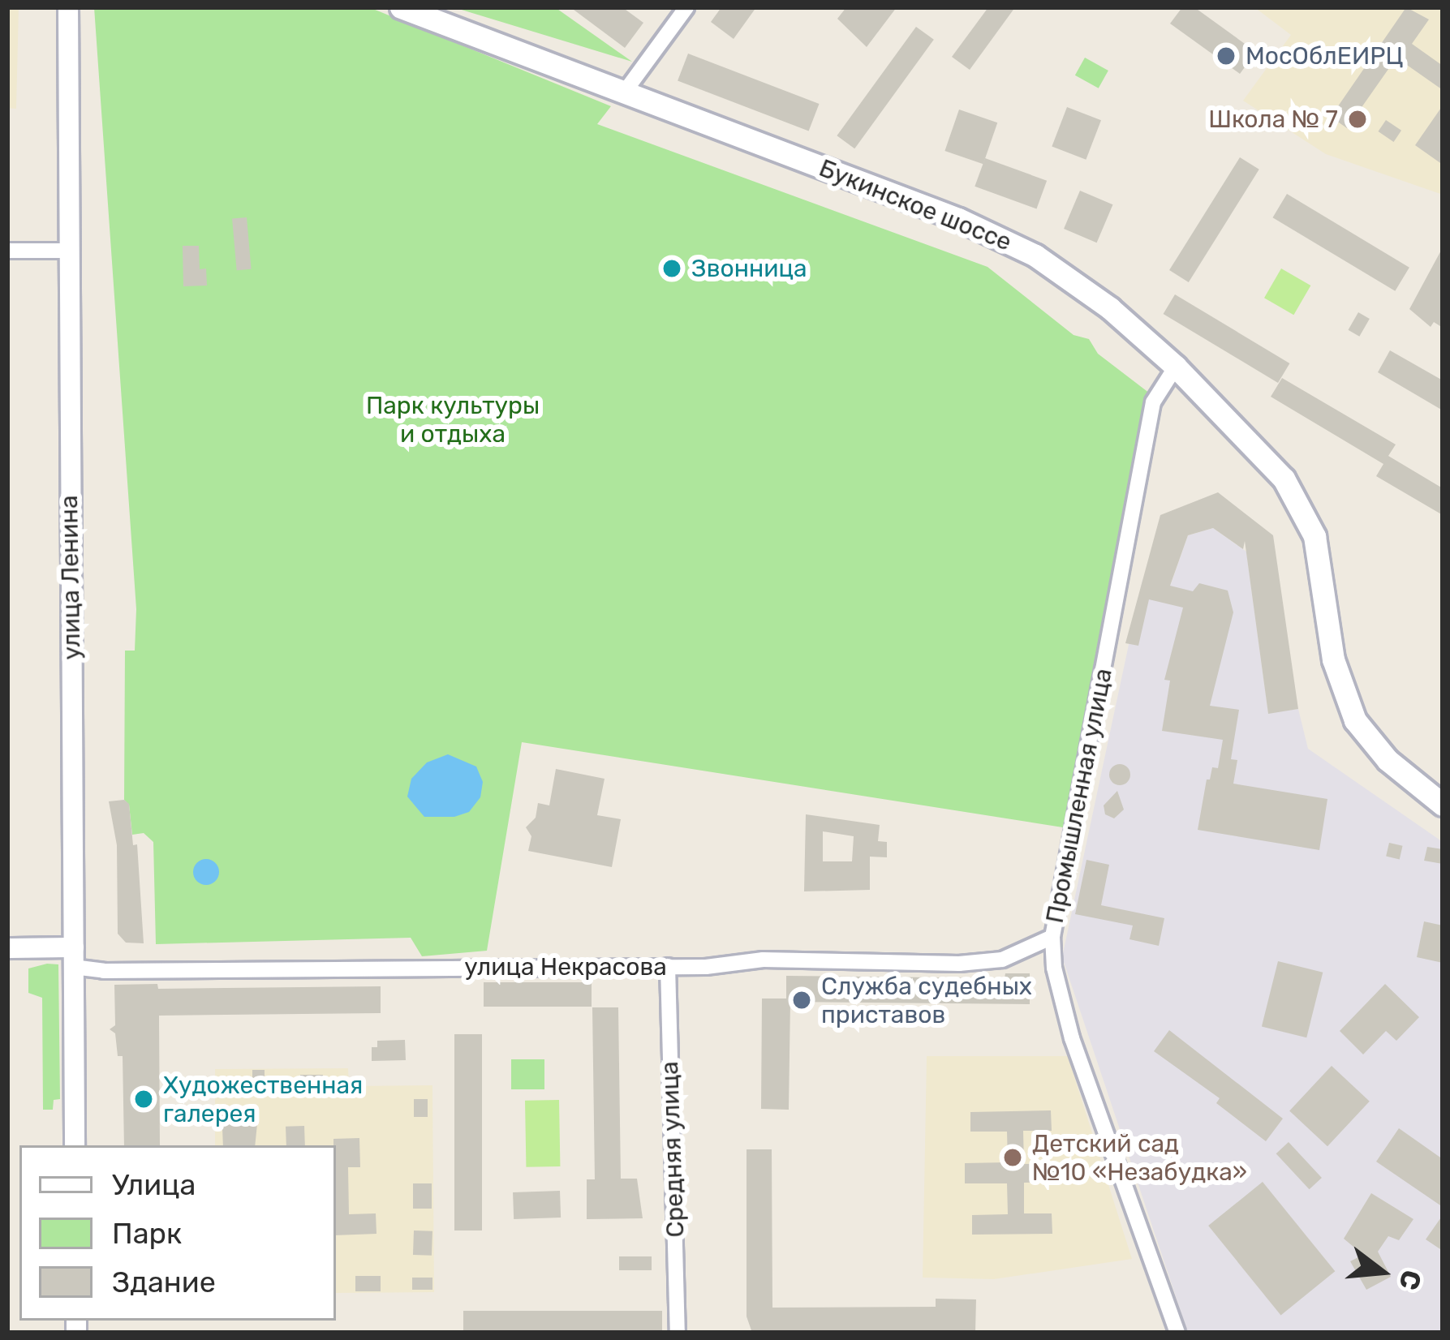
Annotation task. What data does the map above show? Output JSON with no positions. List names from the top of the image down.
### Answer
{
  "streets": {
    "main road": ["Букинское шоссе"],
    "street": [
      "улица Ленина",
      "Промышленная улица",
      "улица Некрасова",
      "Средняя улица"
    ]
  },
  "crossings": [
    ["Букинское шоссе", "Промышленная улица"],
    ["улица Ленина", "улица Некрасова"],
    ["Промышленная улица", "улица Некрасова"],
    ["улица Некрасова", "Средняя улица"]
  ],
  "parks": ["Парк культуры и отдыха"],
  "places": [
    "МосОблЕИРЦ",
    "Школа № 7",
    "Звонница",
    "Служба судебных приставов",
    "Художественная галерея",
    "Детский сад №10 «Незабудка»"
  ],
  "legend": ["Улица", "Парк", "Здание"],
  "north": "right"
}
